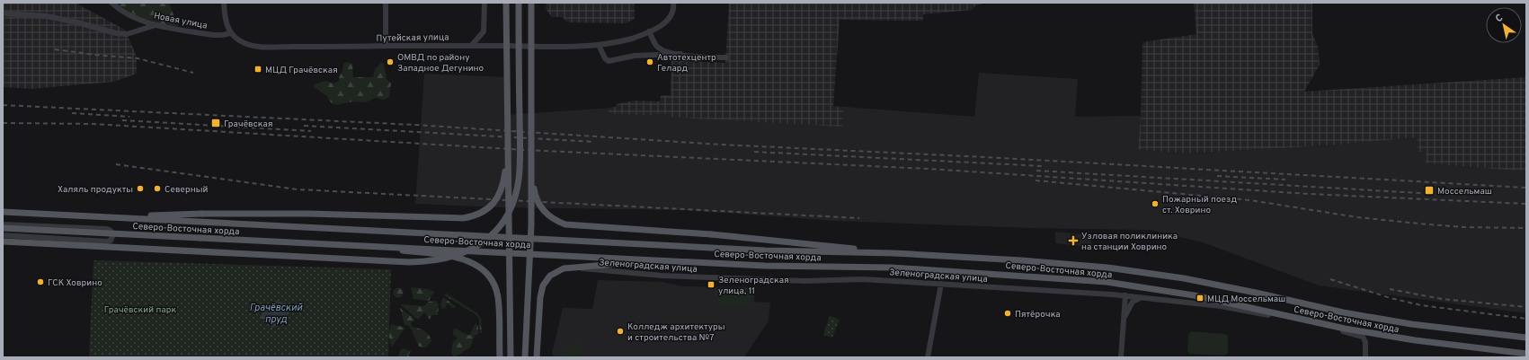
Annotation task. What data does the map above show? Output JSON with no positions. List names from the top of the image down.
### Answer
{
  "streets": {
    "main road": ["Северо-Восточная хорда"],
    "street": ["Новая улица", "Путейская улица", "Зеленоградская улица"]
  },
  "crossings": [
    ["Новая улица", "Путейская улица"]
  ],
  "water": ["Грачёвский пруд"],
  "parks": ["Грачёвский парк"],
  "places": {
    "other": [
      "ОМВД по району Западное Дегунино",
      "Автотехцентр Гелард",
      "Халяль продукты",
      "Северный",
      "Пожарный поезд ст. Ховрино",
      "ГСК Ховрино",
      "Пятёрочка",
      "Колледж архитектуры и строительства №7"
    ],
    "transit": [
      "МЦД Грачёвская",
      "Грачёвская",
      "Моссельмаш",
      "Зеленоградская улица, 11",
      "МЦД Моссельмаш"
    ],
    "health": ["Узловая поликлиника на станции Ховрино"]
  },
  "north": "top left"
}
